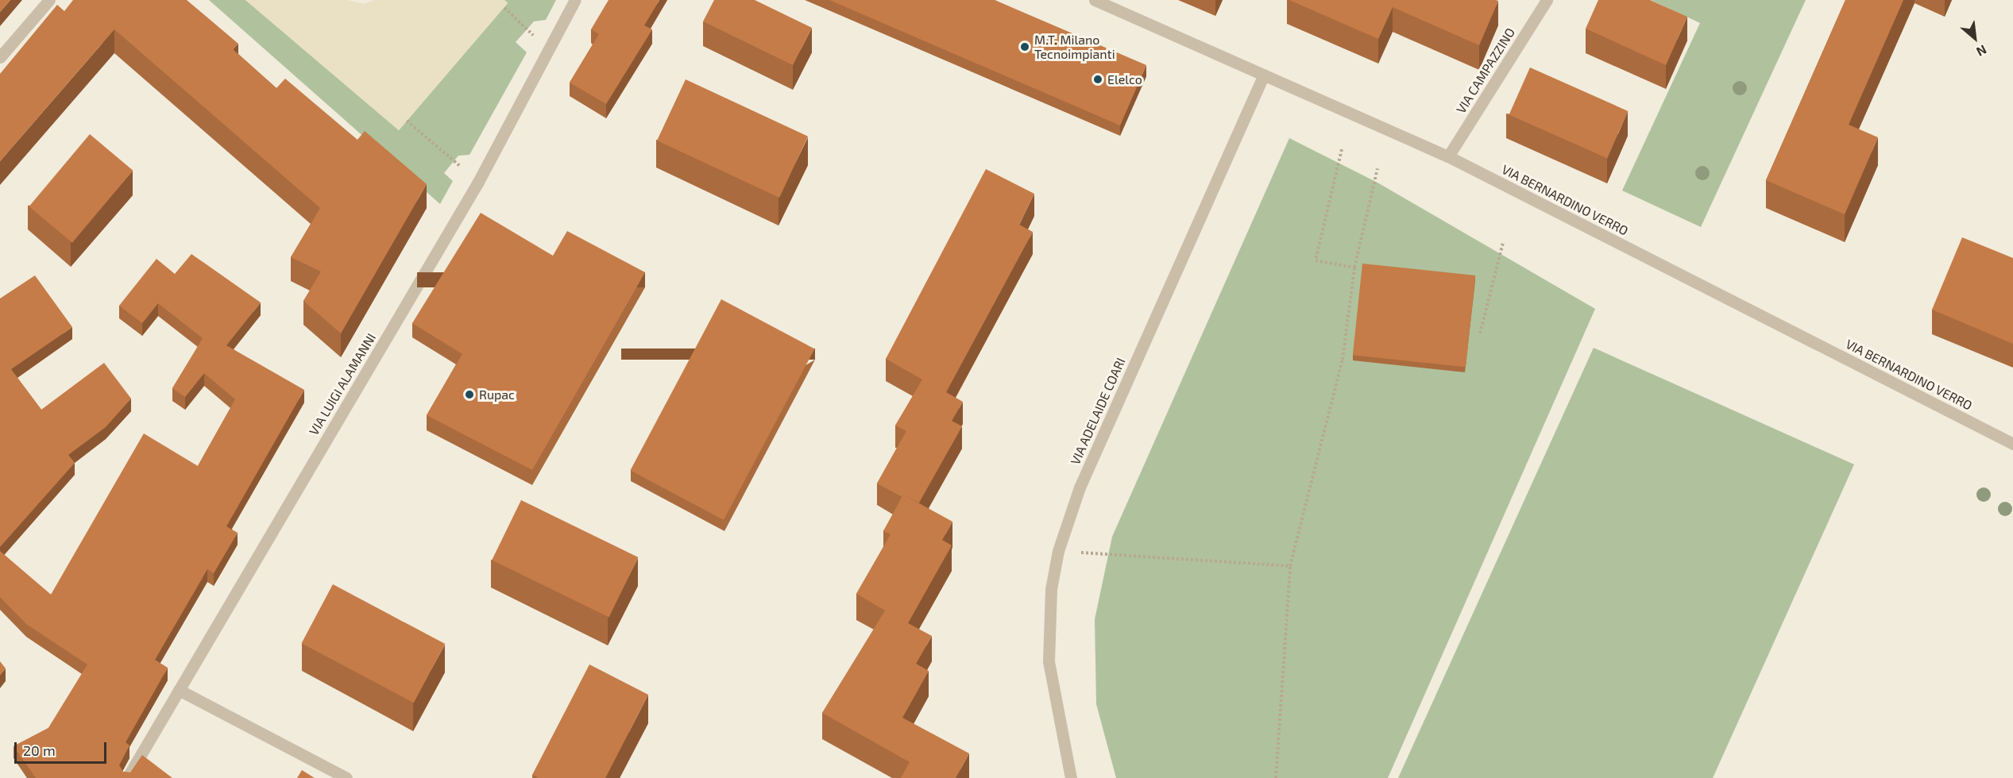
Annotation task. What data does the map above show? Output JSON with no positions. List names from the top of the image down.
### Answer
{
  "streets": {
    "street": [
      "VIA CAMPAZZINO",
      "VIA BERNARDINO VERRO",
      "VIA LUIGI ALAMANNI",
      "VIA ADELAIDE COARI"
    ]
  },
  "crossings": [
    ["VIA CAMPAZZINO", "VIA BERNARDINO VERRO"],
    ["VIA BERNARDINO VERRO", "VIA ADELAIDE COARI"]
  ],
  "places": ["M.T. Milano Tecnoimpianti", "Elelco", "Rupac"],
  "scale_bar": "20 m",
  "north": "bottom right"
}
